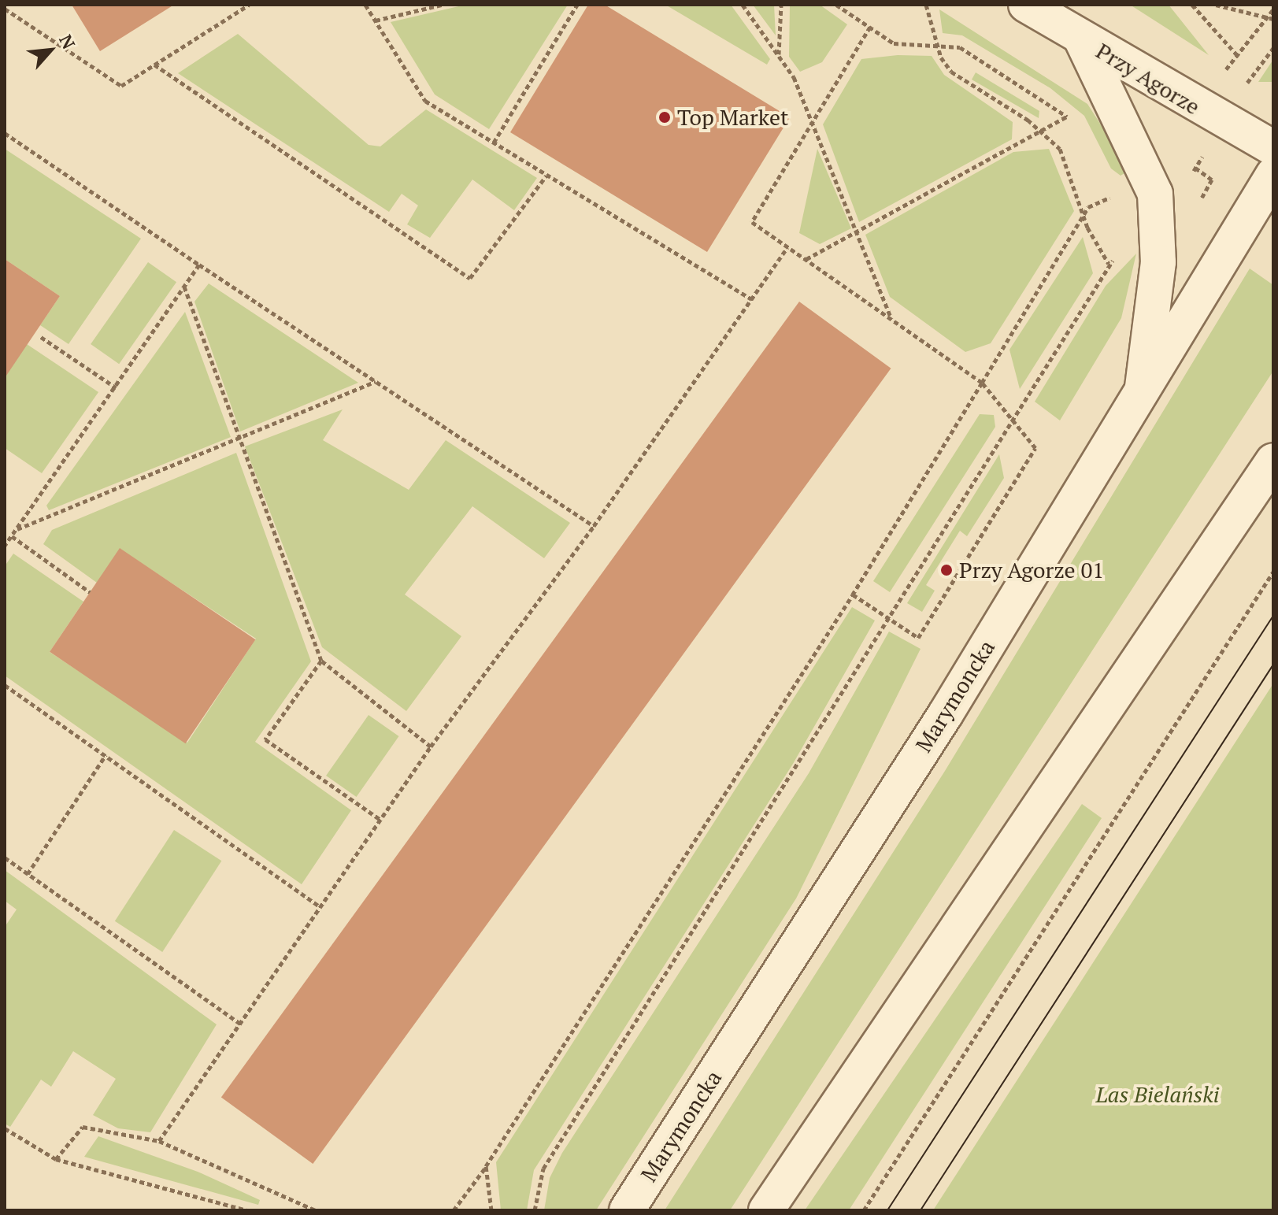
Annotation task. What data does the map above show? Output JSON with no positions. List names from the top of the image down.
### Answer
{
  "streets": {
    "main road": ["Przy Agorze", "Marymoncka"]
  },
  "parks": ["Las Bielański"],
  "places": ["Top Market", "Przy Agorze 01"],
  "north": "top right"
}
